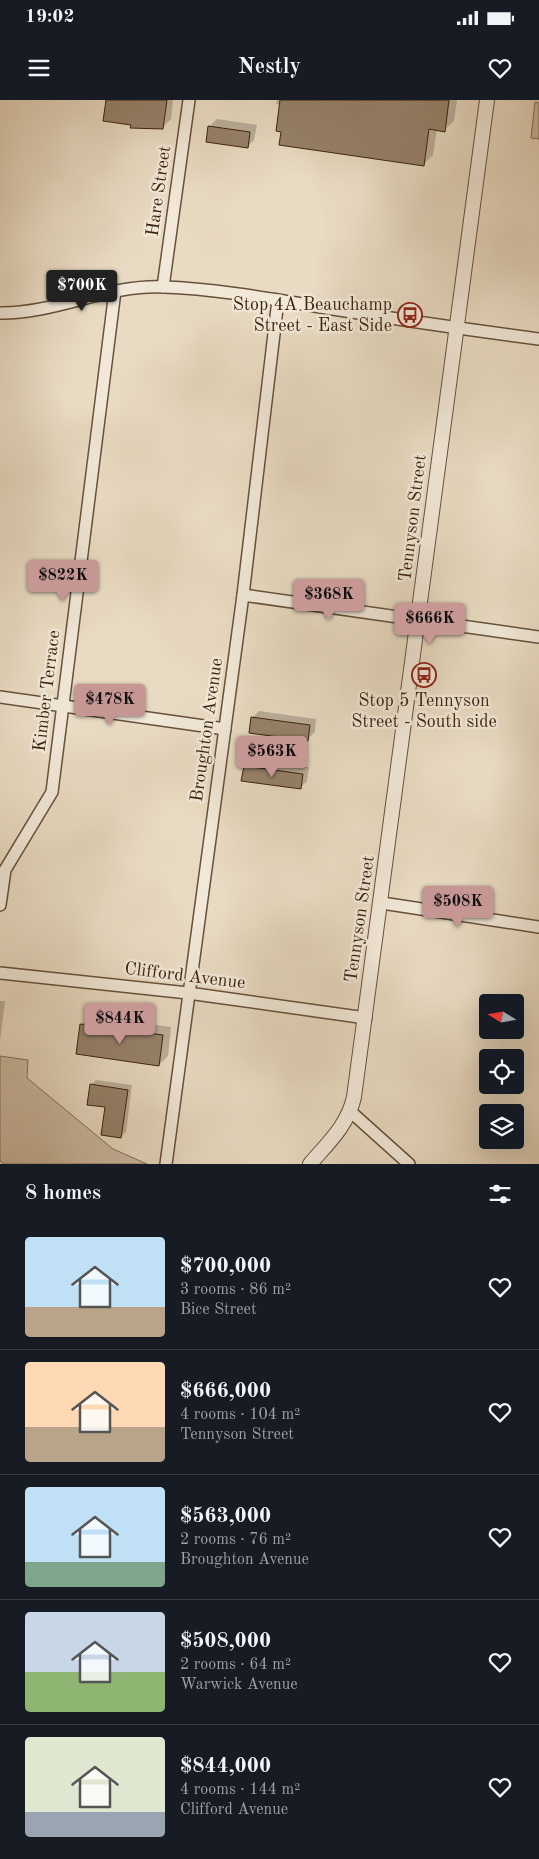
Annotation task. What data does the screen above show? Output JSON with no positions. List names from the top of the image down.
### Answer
{
  "streets": {
    "street": [
      "Hare Street",
      "Tennyson Street",
      "Kimber Terrace",
      "Broughton Avenue",
      "Clifford Avenue"
    ]
  },
  "crossings": [
    ["Tennyson Street", "Clifford Avenue"],
    ["Broughton Avenue", "Clifford Avenue"]
  ],
  "places": {
    "bus stop": ["Stop 4A Beauchamp Street - East Side", "Stop 5 Tennyson Street - South side"]
  },
  "north": "left",
  "page": {
    "status": "19:02",
    "header": "Nestly",
    "price": [
      "$700K",
      "$822K",
      "$368K",
      "$666K",
      "$478K",
      "$563K",
      "$508K",
      "$844K"
    ],
    "heading": "8 homes",
    "list": [
      {
        "name": "$700,000",
        "note": "3 rooms · 86 m² · Bice Street"
      },
      {
        "name": "$666,000",
        "note": "4 rooms · 104 m² · Tennyson Street"
      },
      {
        "name": "$563,000",
        "note": "2 rooms · 76 m² · Broughton Avenue"
      },
      {
        "name": "$508,000",
        "note": "2 rooms · 64 m² · Warwick Avenue"
      },
      {
        "name": "$844,000",
        "note": "4 rooms · 144 m² · Clifford Avenue"
      }
    ]
  }
}
